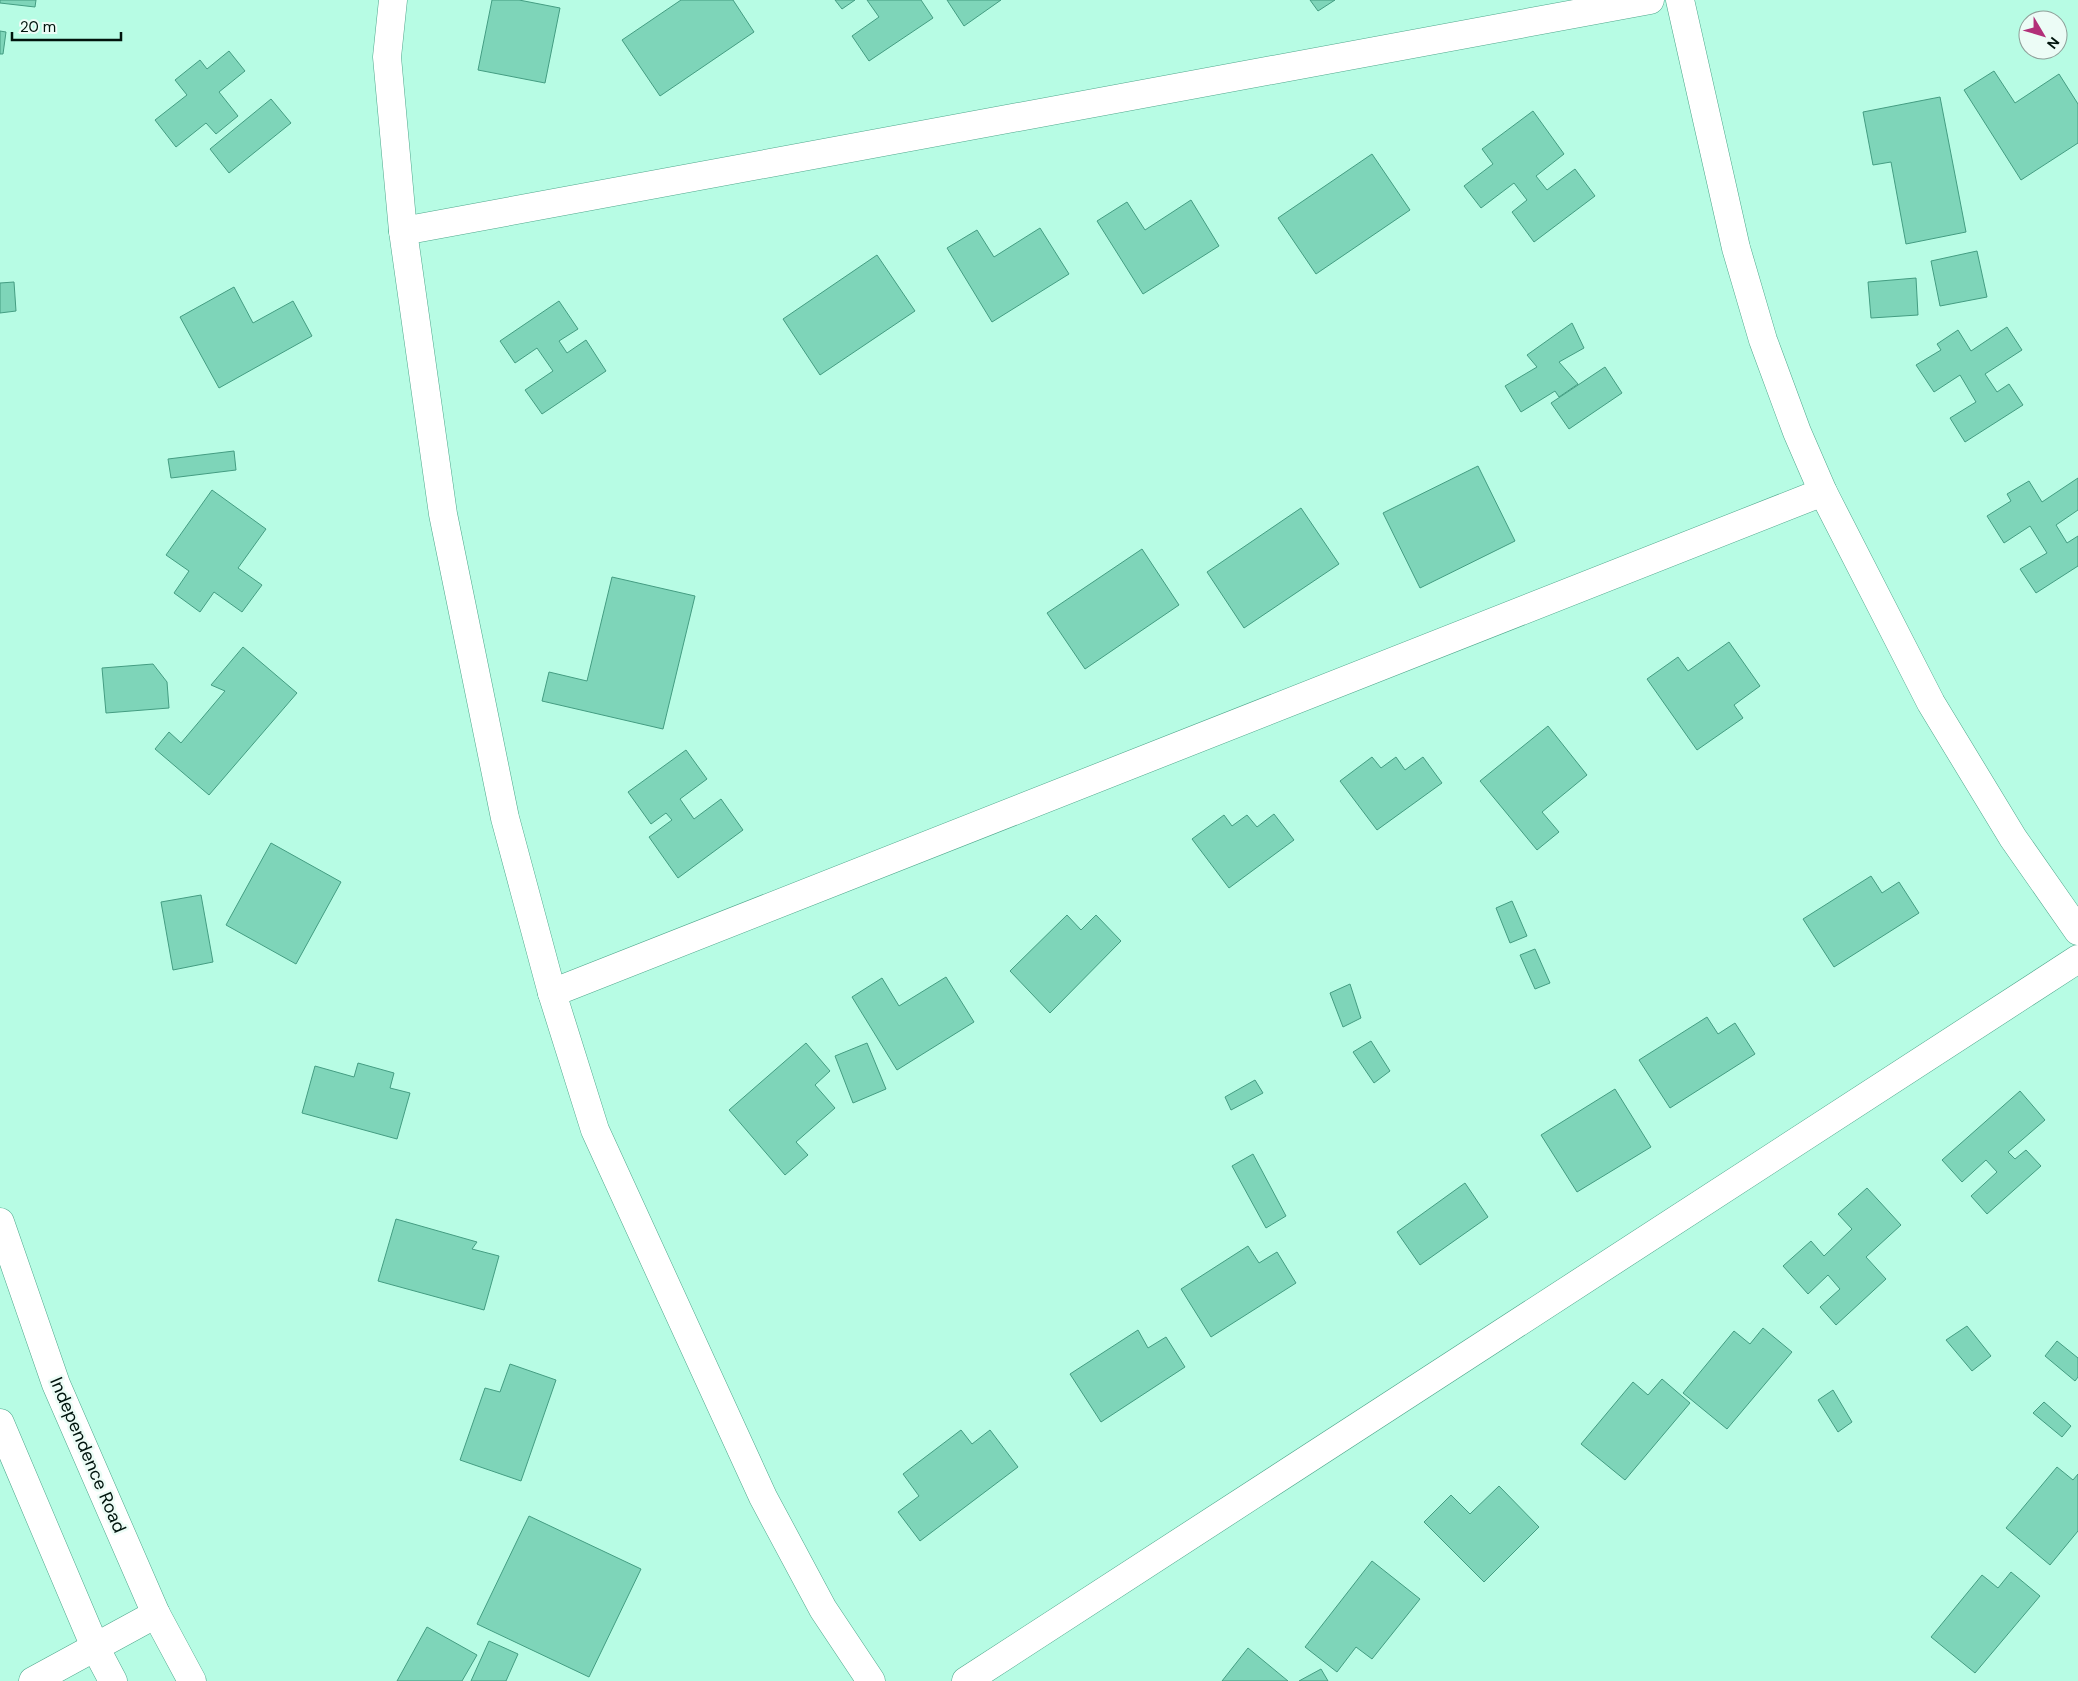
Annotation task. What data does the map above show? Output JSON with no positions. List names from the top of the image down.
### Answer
{
  "streets": {
    "street": ["Independence Road"]
  },
  "scale_bar": "20 m",
  "north": "bottom right"
}
